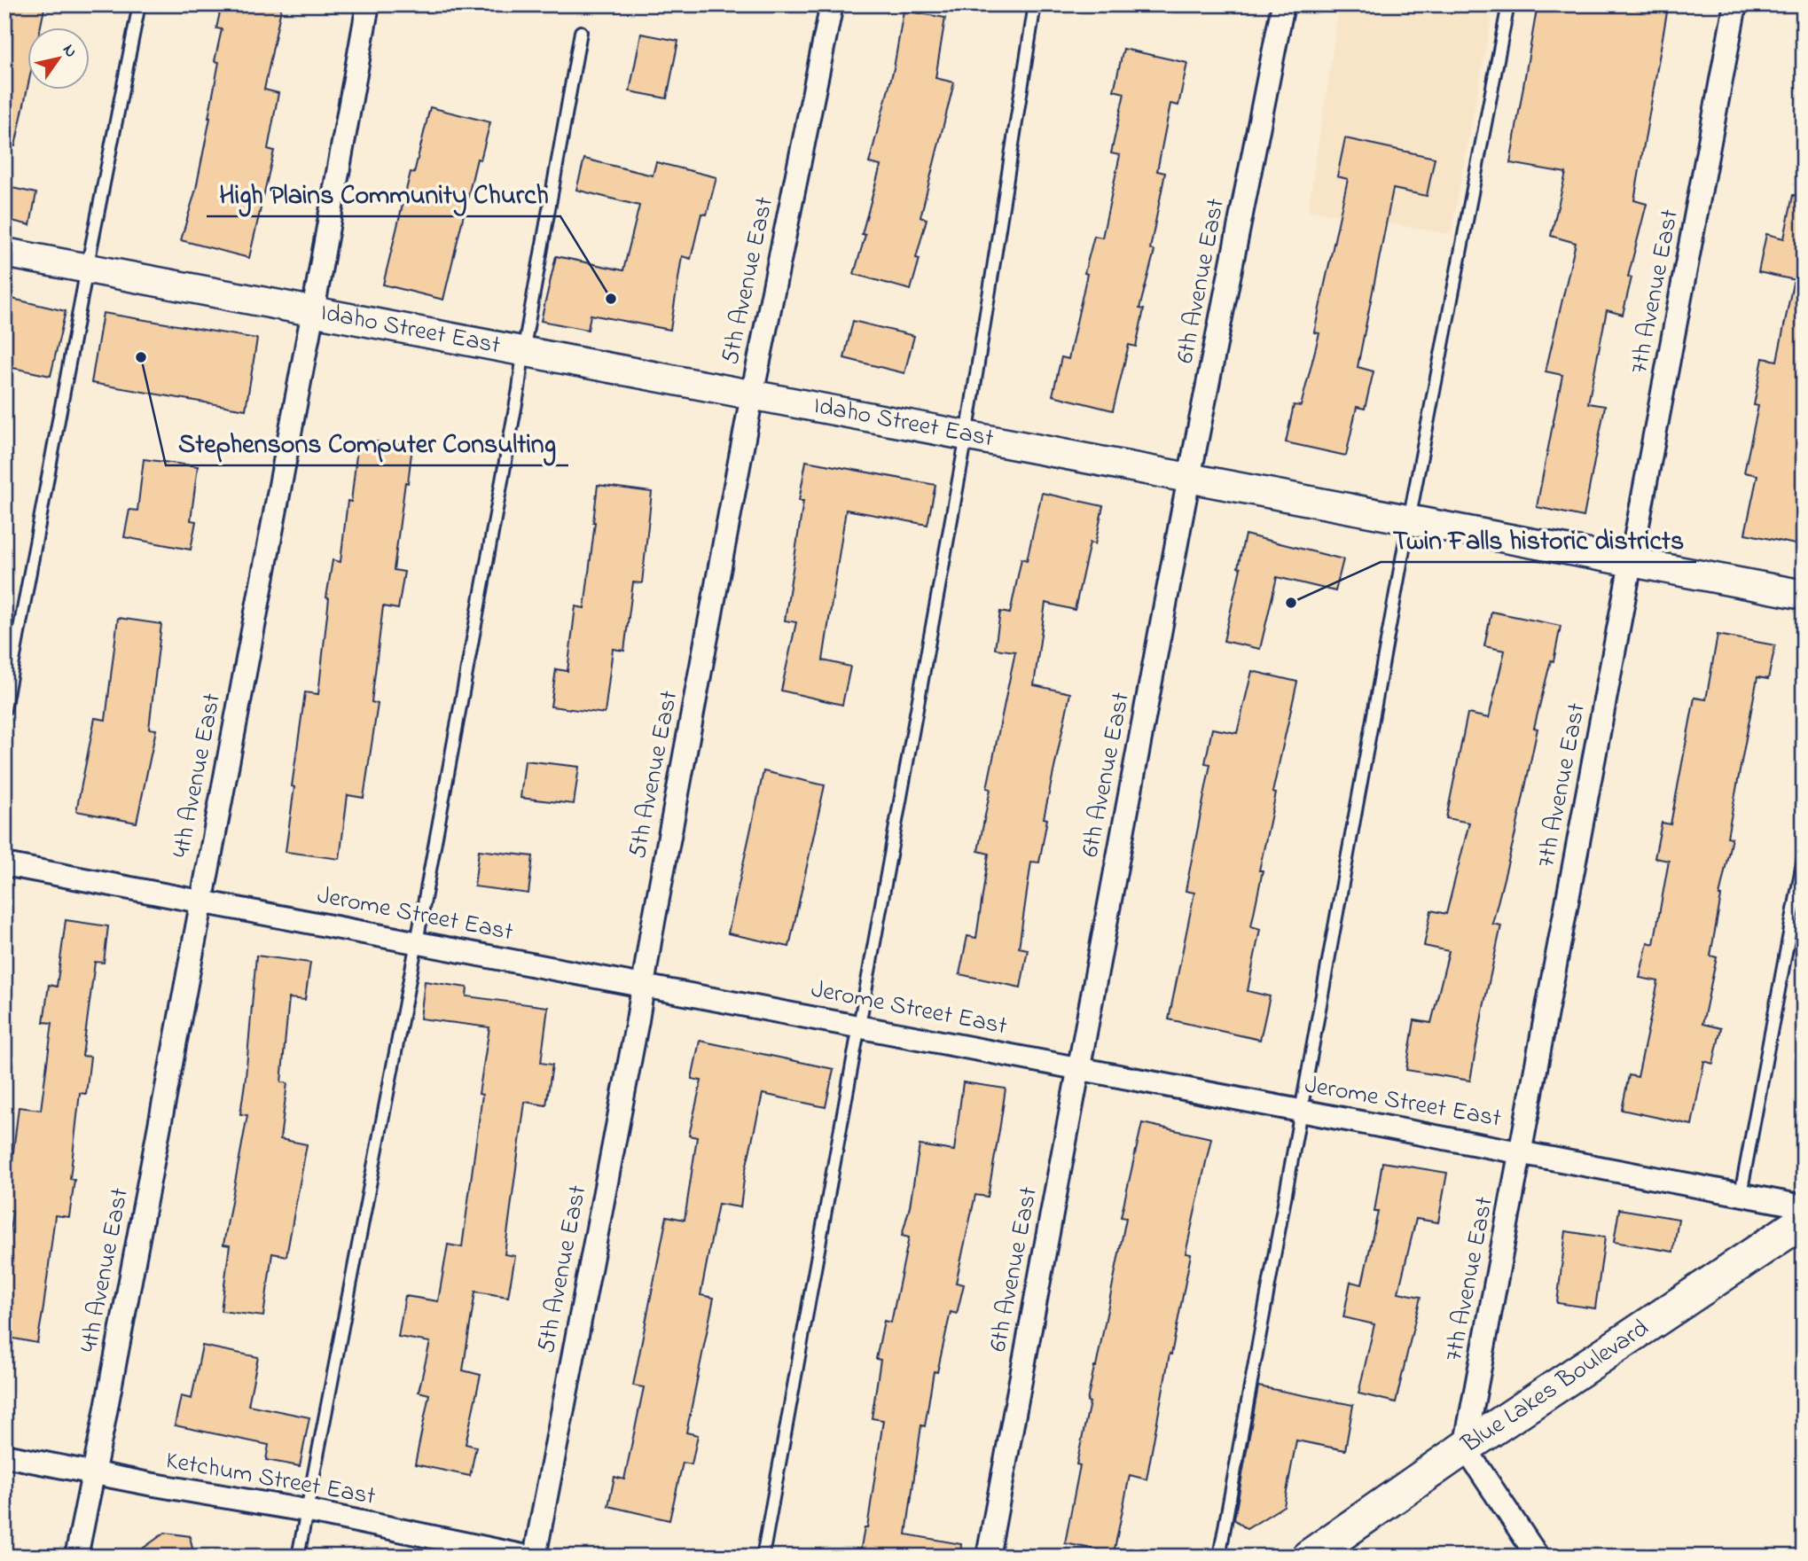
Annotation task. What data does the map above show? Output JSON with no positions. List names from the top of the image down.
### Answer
{
  "streets": {
    "main road": ["Blue Lakes Boulevard"],
    "street": [
      "5th Avenue East",
      "6th Avenue East",
      "7th Avenue East",
      "Idaho Street East",
      "4th Avenue East",
      "Jerome Street East",
      "Ketchum Street East"
    ]
  },
  "crossings": [
    ["5th Avenue East", "Idaho Street East"],
    ["5th Avenue East", "Jerome Street East"],
    ["6th Avenue East", "Idaho Street East"],
    ["6th Avenue East", "Jerome Street East"],
    ["7th Avenue East", "Idaho Street East"],
    ["7th Avenue East", "Jerome Street East"],
    ["7th Avenue East", "Blue Lakes Boulevard"],
    ["Idaho Street East", "4th Avenue East"],
    ["4th Avenue East", "Jerome Street East"],
    ["4th Avenue East", "Ketchum Street East"]
  ],
  "places": ["High Plains Community Church", "Stephensons Computer Consulting", "Twin Falls historic districts"],
  "north": "top right"
}
